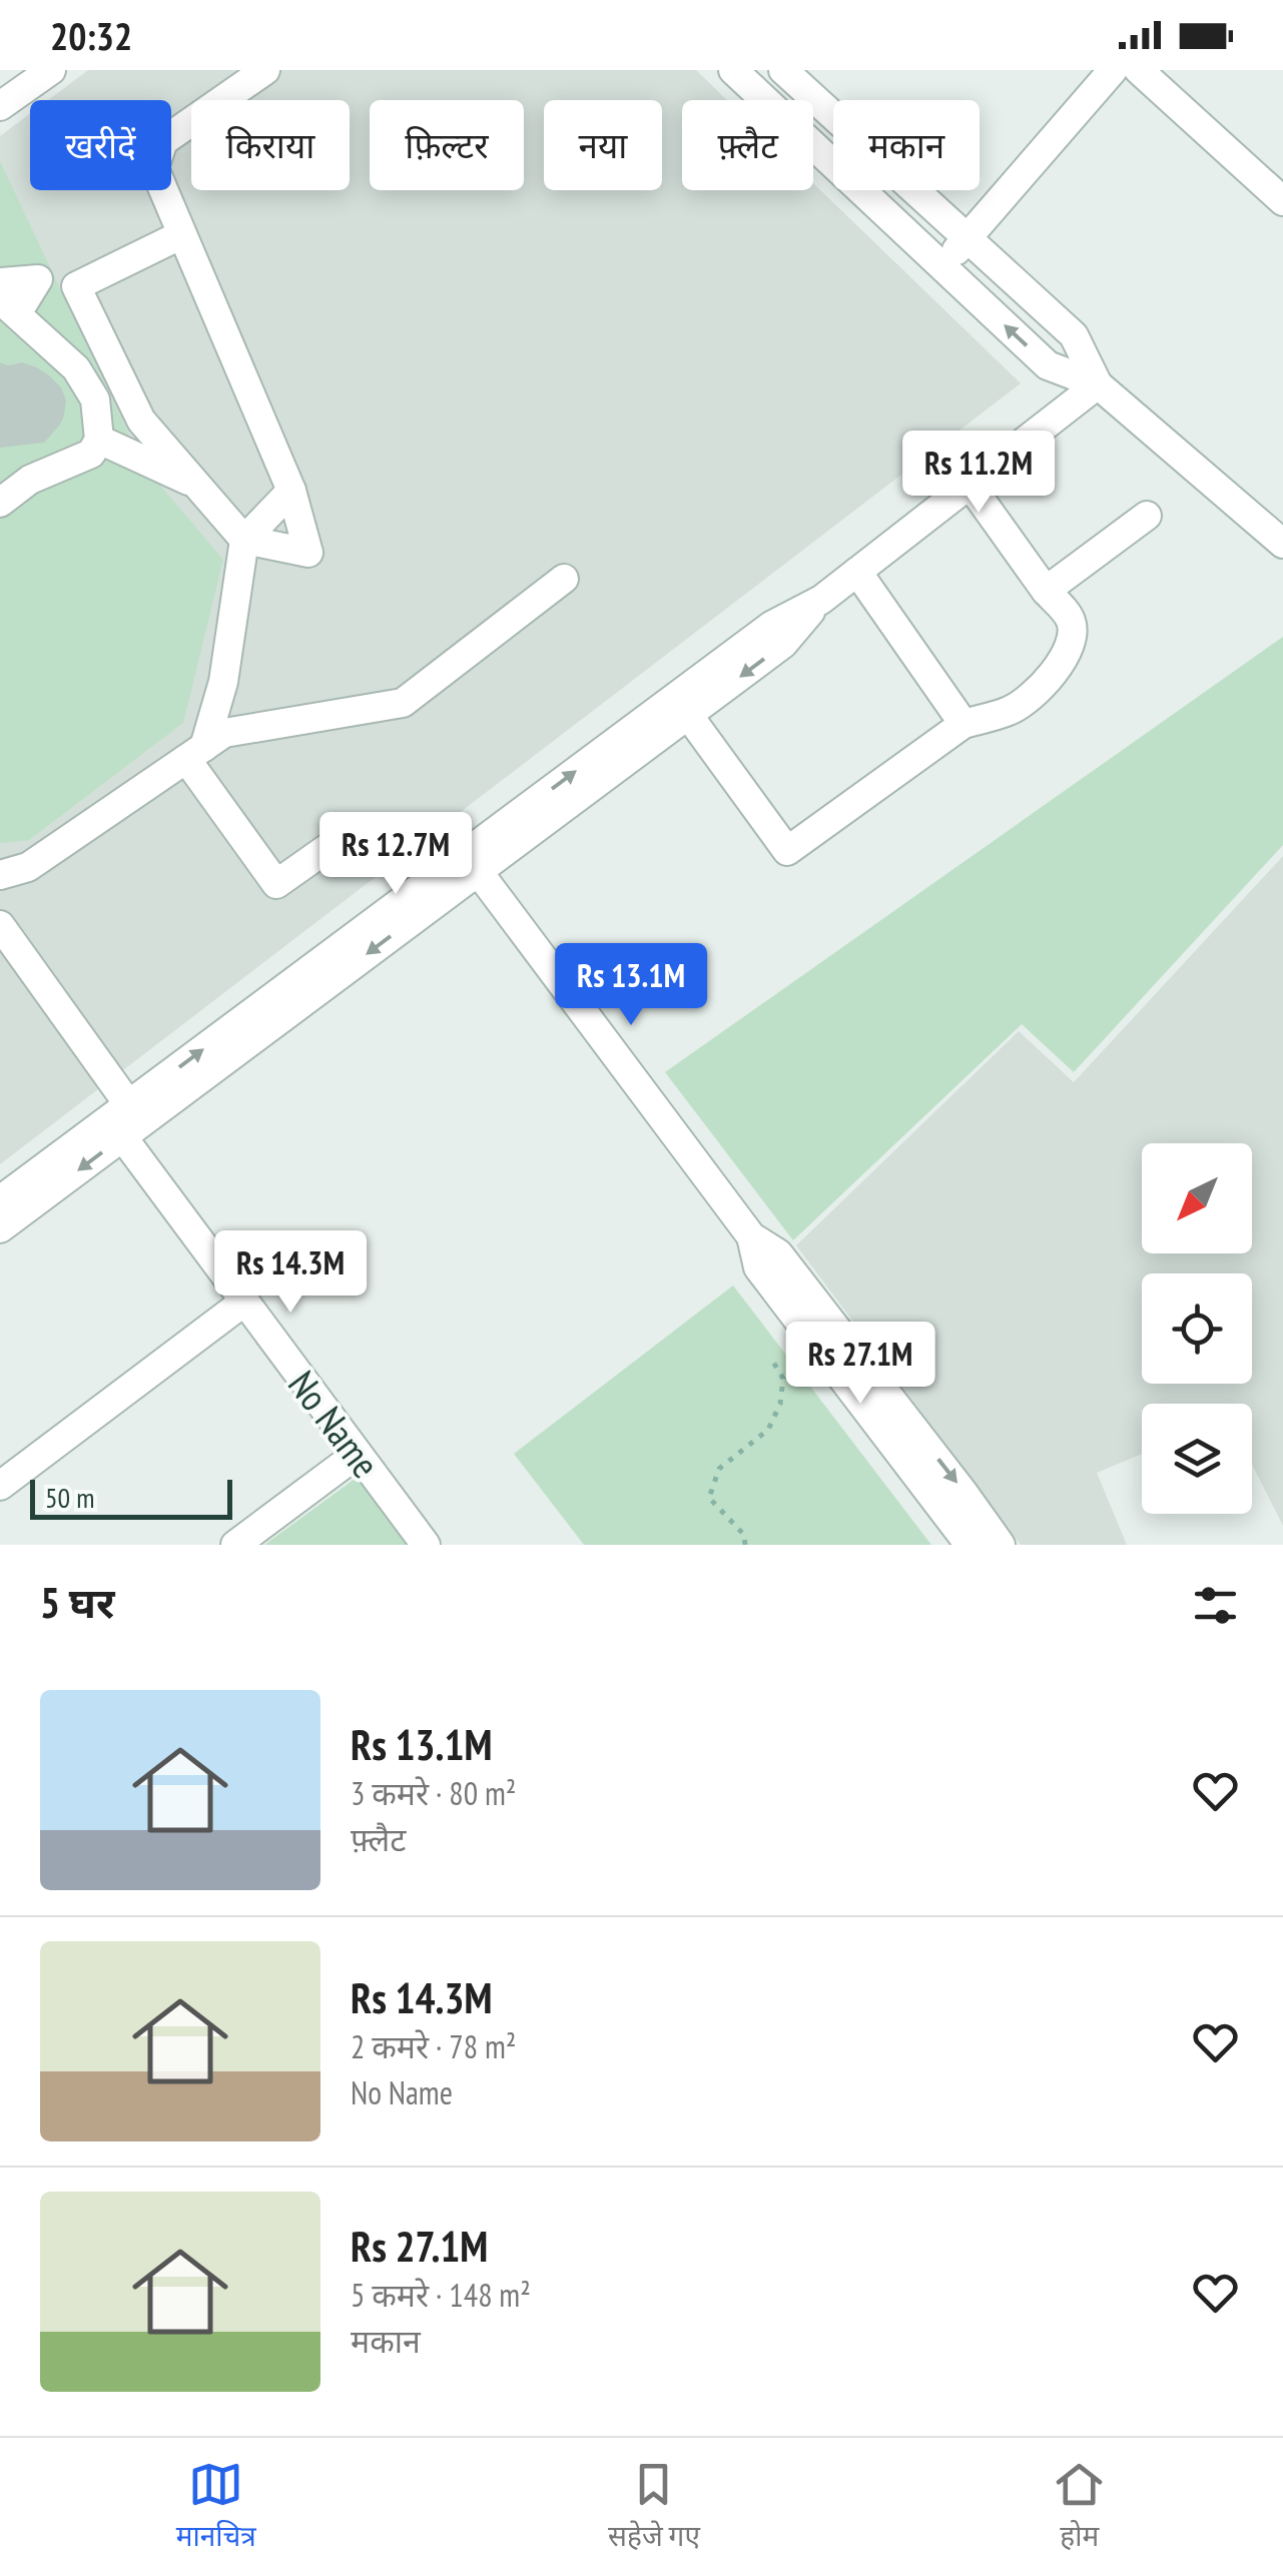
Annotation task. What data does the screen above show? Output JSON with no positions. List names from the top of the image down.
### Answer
{
  "streets": {
    "street": ["No Name"]
  },
  "scale_bar": "50 m",
  "north": "bottom left",
  "page": {
    "status": "20:32",
    "chip": [
      "खरीदें",
      "किराया",
      "फ़िल्टर",
      "नया",
      "फ़्लैट",
      "मकान"
    ],
    "price": [
      "Rs 11.2M",
      "Rs 12.7M",
      "Rs 13.1M",
      "Rs 14.3M",
      "Rs 27.1M"
    ],
    "scale": "50 m",
    "heading": "5 घर",
    "list": [
      {
        "name": "Rs 13.1M",
        "note": "3 कमरे · 80 m² · फ़्लैट"
      },
      {
        "name": "Rs 14.3M",
        "note": "2 कमरे · 78 m² · No Name"
      },
      {
        "name": "Rs 27.1M",
        "note": "5 कमरे · 148 m² · मकान"
      }
    ],
    "tabs": ["मानचित्र", "सहेजे गए", "होम"]
  }
}
